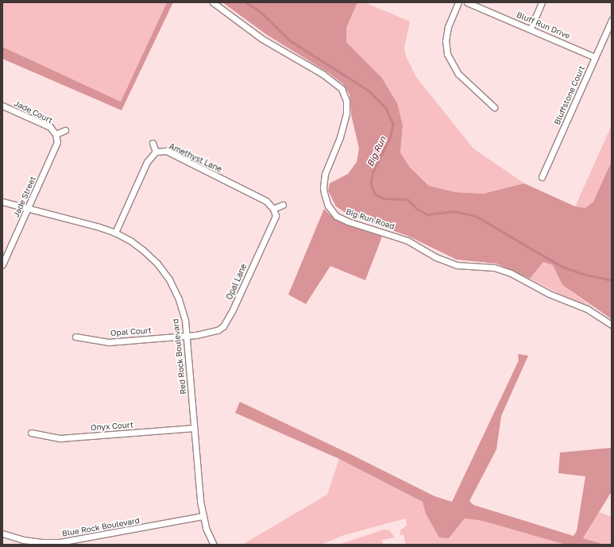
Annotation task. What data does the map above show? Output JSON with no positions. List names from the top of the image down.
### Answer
{
  "streets": {
    "street": [
      "Bluff Run Drive",
      "Bluffstone Court",
      "Jade Court",
      "Amethyst Lane",
      "Jade Street",
      "Big Run Road",
      "Opal Lane",
      "Opal Court",
      "Red Rock Boulevard",
      "Onyx Court",
      "Blue Rock Boulevard"
    ]
  },
  "crossings": [
    ["Bluff Run Drive", "Bluffstone Court"],
    ["Jade Court", "Jade Street"],
    ["Amethyst Lane", "Opal Lane"],
    ["Jade Street", "Red Rock Boulevard"],
    ["Opal Lane", "Opal Court"],
    ["Opal Lane", "Red Rock Boulevard"],
    ["Opal Court", "Red Rock Boulevard"],
    ["Red Rock Boulevard", "Onyx Court"],
    ["Red Rock Boulevard", "Blue Rock Boulevard"]
  ],
  "water": ["Big Run"]
}
